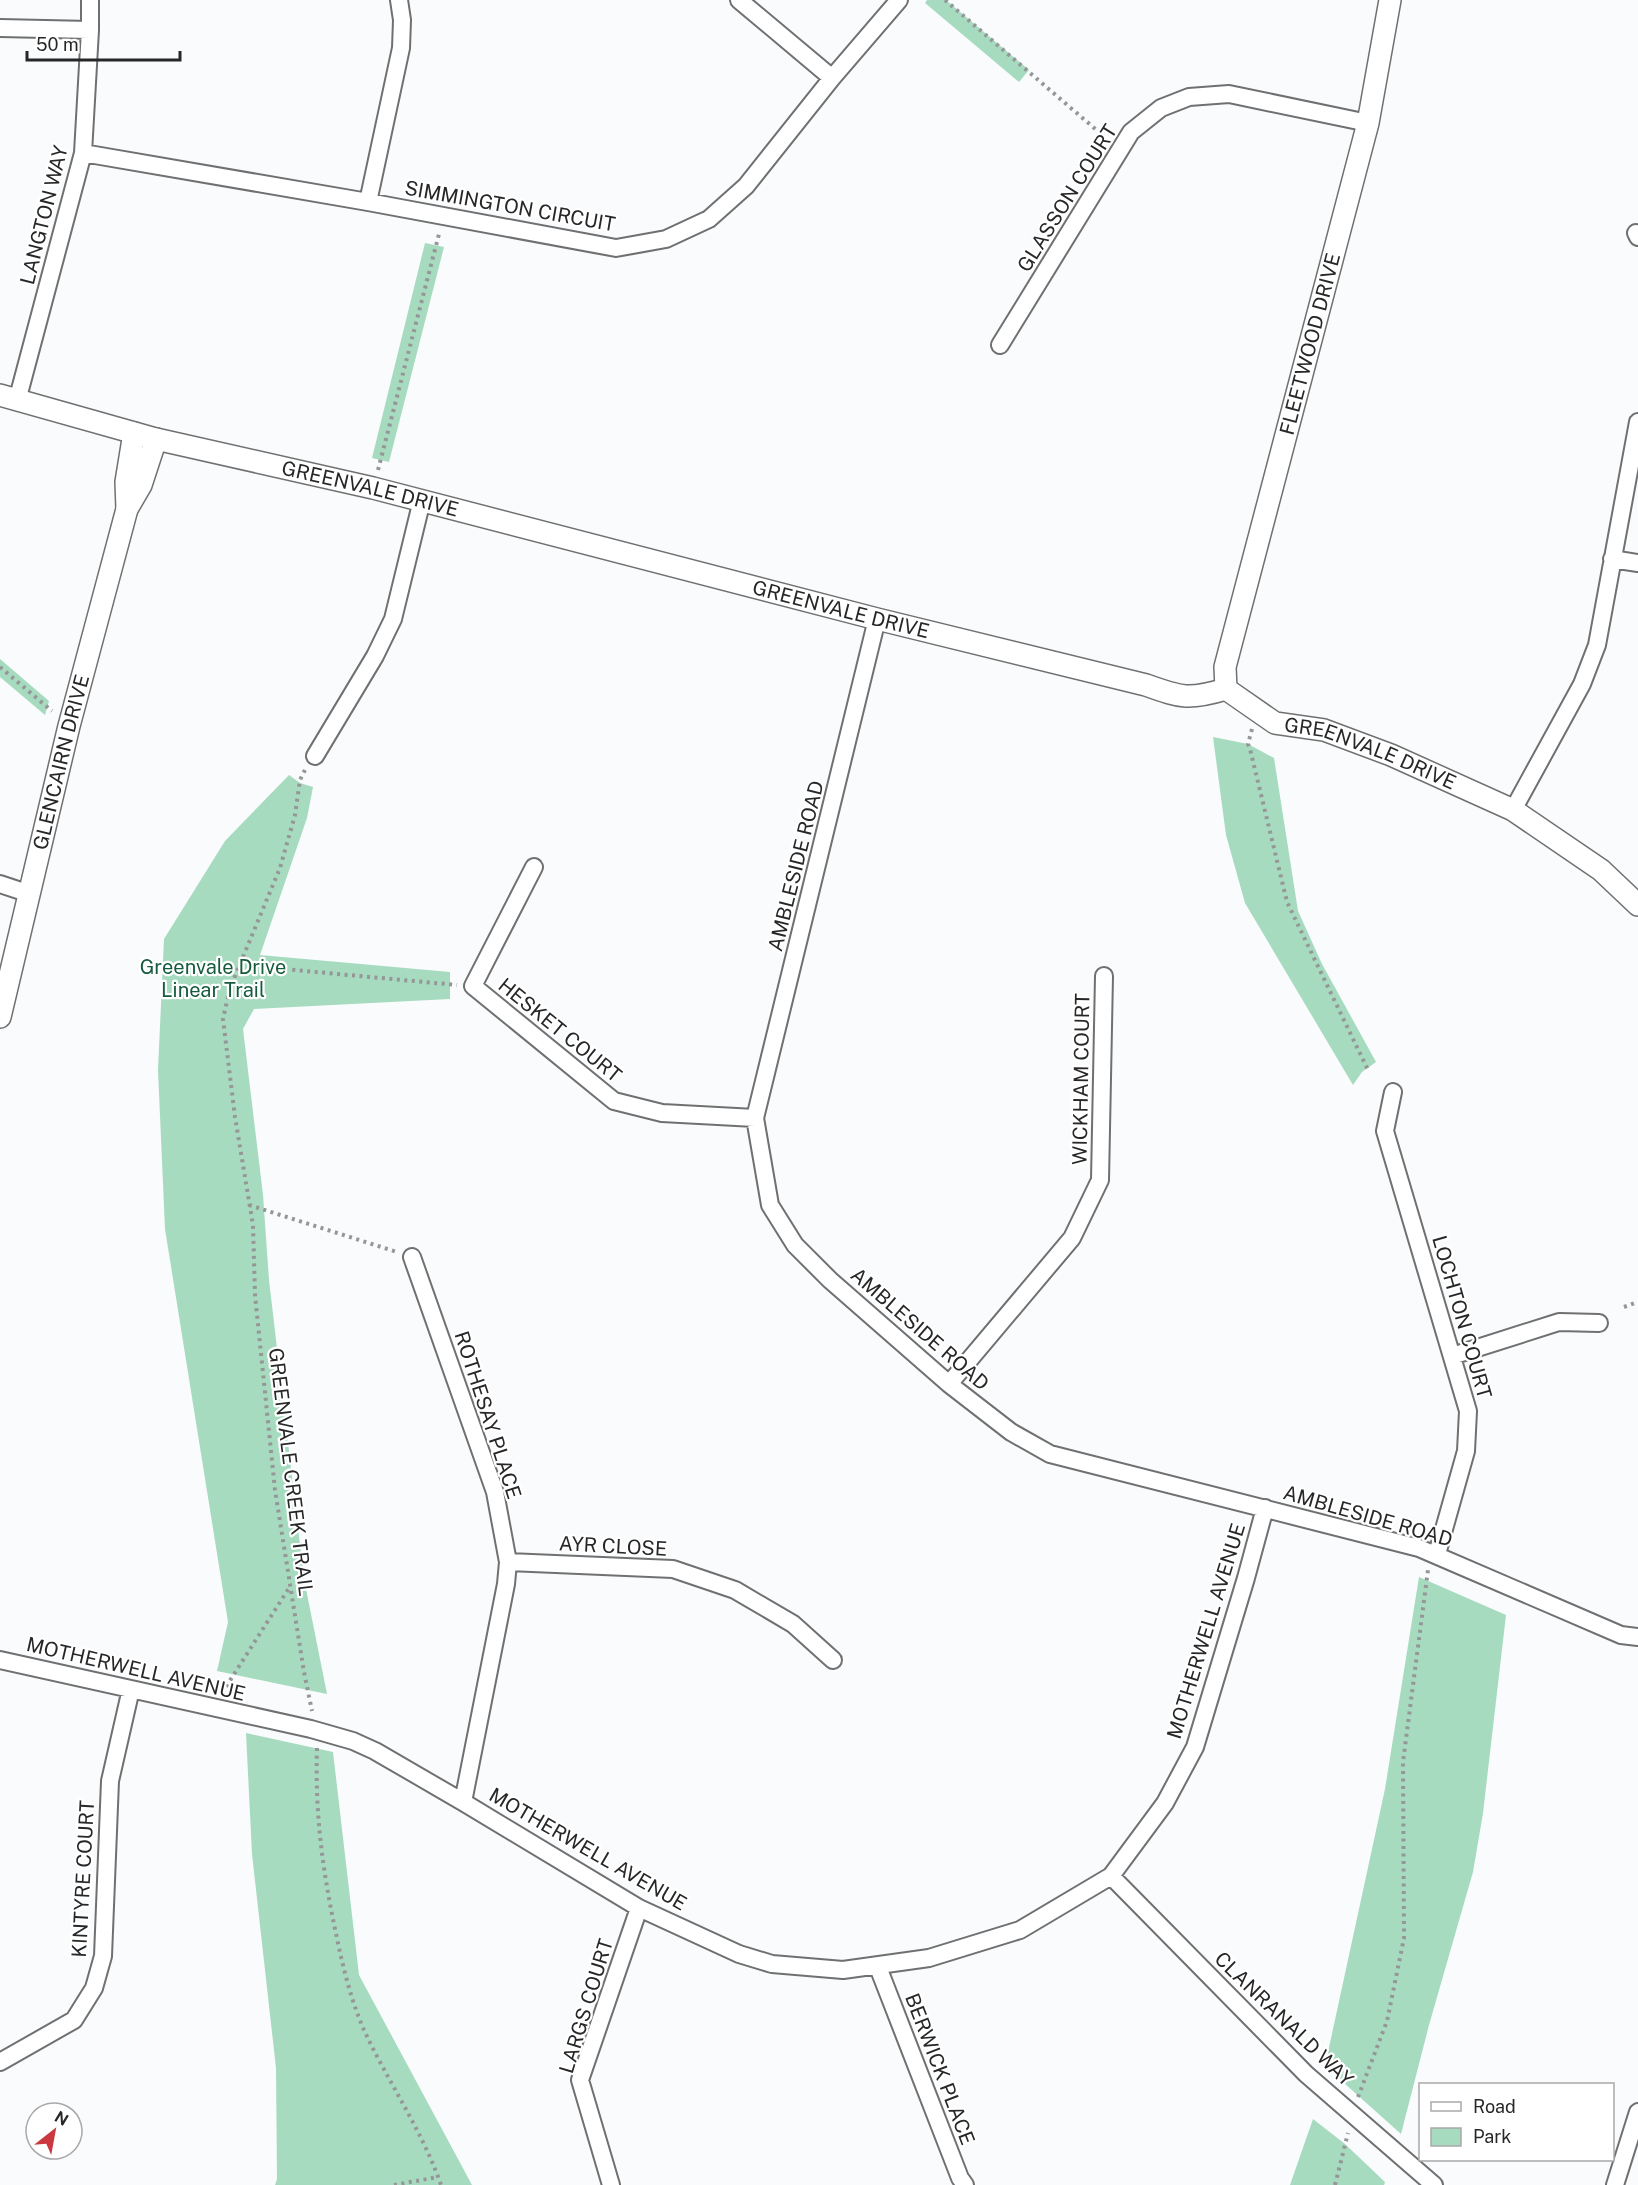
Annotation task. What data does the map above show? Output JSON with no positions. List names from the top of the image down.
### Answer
{
  "streets": {
    "street": [
      "GLASSON COURT",
      "SIMMINGTON CIRCUIT",
      "LANGTON WAY",
      "FLEETWOOD DRIVE",
      "GREENVALE DRIVE",
      "GLENCAIRN DRIVE",
      "AMBLESIDE ROAD",
      "HESKET COURT",
      "WICKHAM COURT",
      "LOCHTON COURT",
      "ROTHESAY PLACE",
      "AYR CLOSE",
      "MOTHERWELL AVENUE",
      "KINTYRE COURT",
      "LARGS COURT",
      "CLANRANALD WAY",
      "BERWICK PLACE"
    ],
    "path": ["GREENVALE CREEK TRAIL"]
  },
  "crossings": [
    ["GLASSON COURT", "FLEETWOOD DRIVE"],
    ["SIMMINGTON CIRCUIT", "LANGTON WAY"],
    ["LANGTON WAY", "GREENVALE DRIVE"],
    ["FLEETWOOD DRIVE", "GREENVALE DRIVE"],
    ["GREENVALE DRIVE", "GLENCAIRN DRIVE"],
    ["GREENVALE DRIVE", "AMBLESIDE ROAD"],
    ["AMBLESIDE ROAD", "HESKET COURT"],
    ["AMBLESIDE ROAD", "WICKHAM COURT"],
    ["AMBLESIDE ROAD", "LOCHTON COURT"],
    ["AMBLESIDE ROAD", "MOTHERWELL AVENUE"],
    ["ROTHESAY PLACE", "AYR CLOSE"],
    ["ROTHESAY PLACE", "MOTHERWELL AVENUE"],
    ["GREENVALE CREEK TRAIL", "MOTHERWELL AVENUE"],
    ["MOTHERWELL AVENUE", "KINTYRE COURT"],
    ["MOTHERWELL AVENUE", "LARGS COURT"],
    ["MOTHERWELL AVENUE", "CLANRANALD WAY"],
    ["MOTHERWELL AVENUE", "BERWICK PLACE"]
  ],
  "parks": ["Greenvale Drive Linear Trail"],
  "legend": ["Road", "Park"],
  "scale_bar": "50 m",
  "north": "top right"
}
